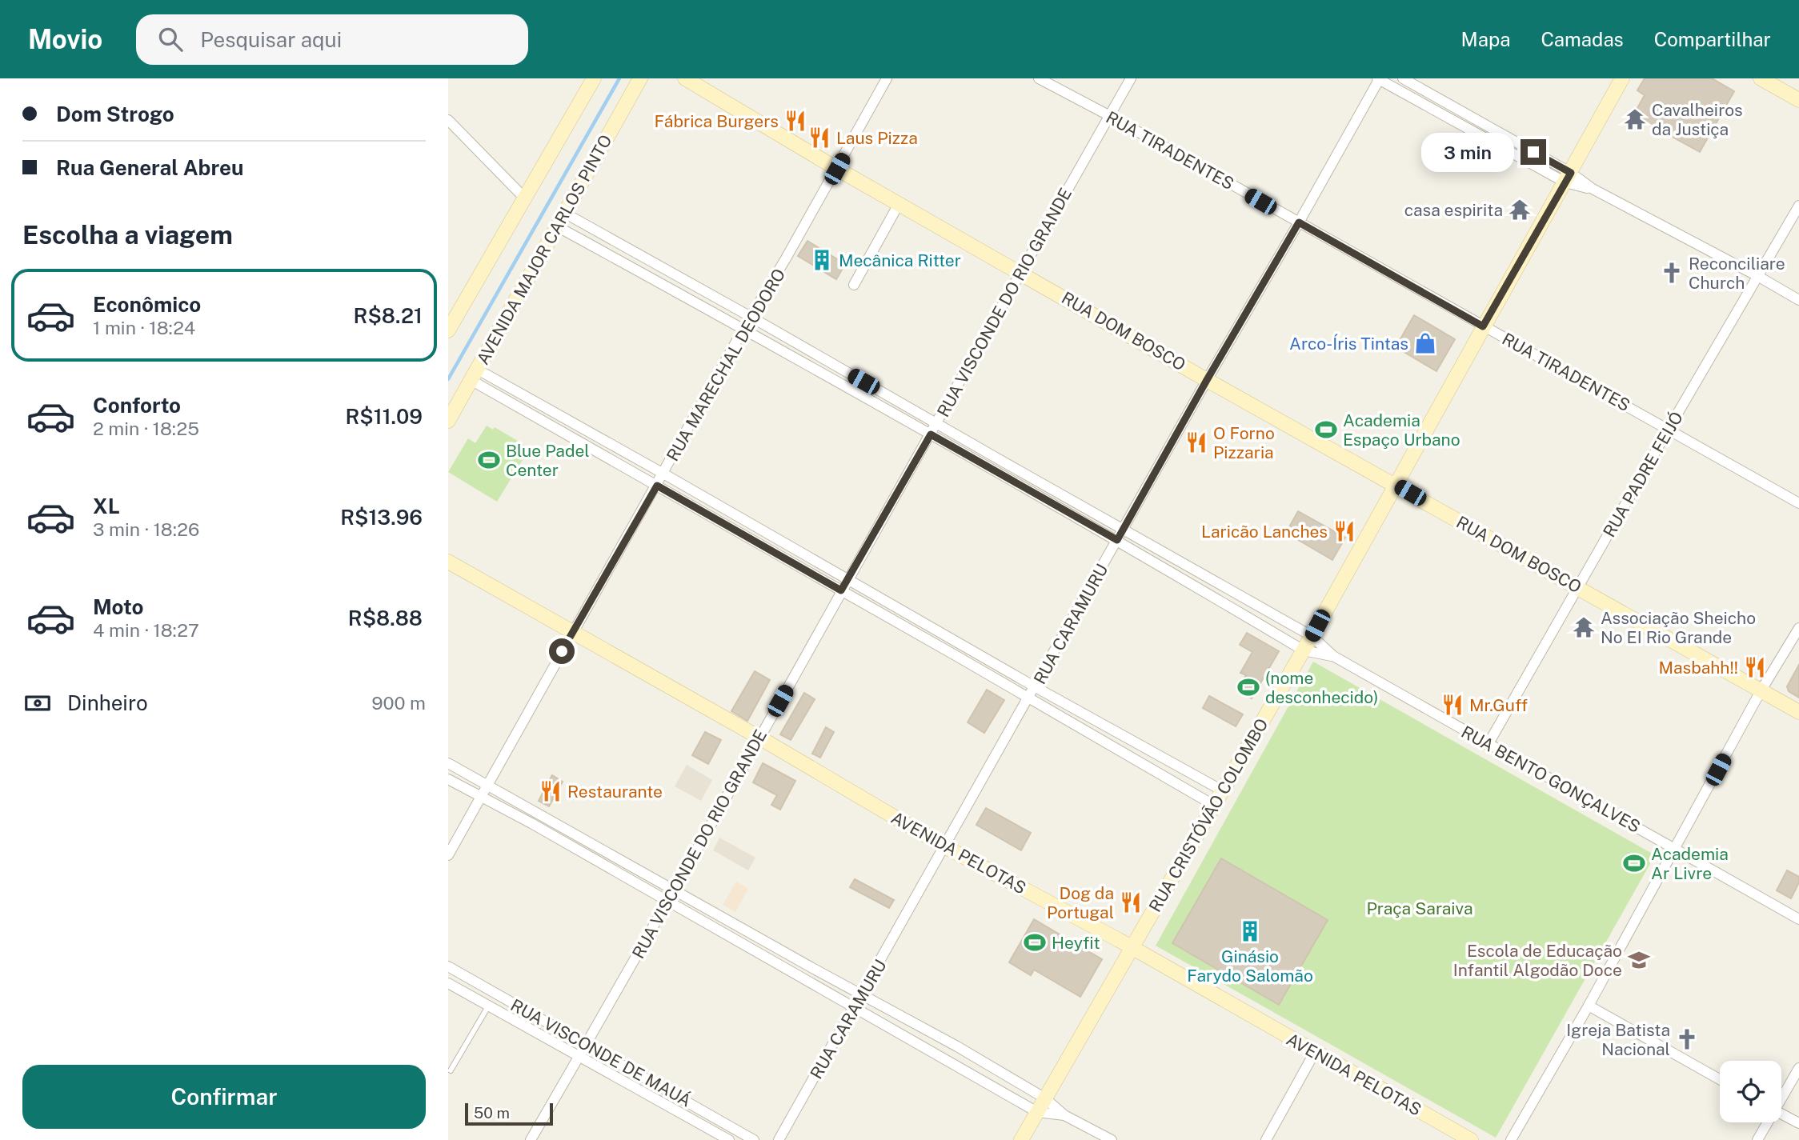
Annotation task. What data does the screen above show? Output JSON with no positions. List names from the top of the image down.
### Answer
{
  "streets": {
    "street": [
      "RUA TIRADENTES",
      "AVENIDA MAJOR CARLOS PINTO",
      "RUA VISCONDE DO RIO GRANDE",
      "RUA DOM BOSCO",
      "RUA MARECHAL DEODORO",
      "RUA PADRE FEIJÓ",
      "RUA CARAMURU",
      "RUA BENTO GONÇALVES",
      "RUA CRISTÓVÃO COLOMBO",
      "AVENIDA PELOTAS",
      "RUA VISCONDE DE MAUÁ"
    ]
  },
  "crossings": [
    ["RUA TIRADENTES", "RUA VISCONDE DO RIO GRANDE"],
    ["RUA TIRADENTES", "RUA PADRE FEIJÓ"],
    ["RUA TIRADENTES", "RUA CARAMURU"],
    ["RUA TIRADENTES", "RUA CRISTÓVÃO COLOMBO"],
    ["AVENIDA MAJOR CARLOS PINTO", "RUA BENTO GONÇALVES"],
    ["RUA VISCONDE DO RIO GRANDE", "RUA DOM BOSCO"],
    ["RUA VISCONDE DO RIO GRANDE", "RUA BENTO GONÇALVES"],
    ["RUA VISCONDE DO RIO GRANDE", "AVENIDA PELOTAS"],
    ["RUA VISCONDE DO RIO GRANDE", "RUA VISCONDE DE MAUÁ"],
    ["RUA DOM BOSCO", "RUA MARECHAL DEODORO"],
    ["RUA DOM BOSCO", "RUA PADRE FEIJÓ"],
    ["RUA DOM BOSCO", "RUA CARAMURU"],
    ["RUA DOM BOSCO", "RUA CRISTÓVÃO COLOMBO"],
    ["RUA MARECHAL DEODORO", "RUA BENTO GONÇALVES"],
    ["RUA MARECHAL DEODORO", "AVENIDA PELOTAS"],
    ["RUA PADRE FEIJÓ", "RUA BENTO GONÇALVES"],
    ["RUA CARAMURU", "RUA BENTO GONÇALVES"],
    ["RUA CARAMURU", "AVENIDA PELOTAS"],
    ["RUA BENTO GONÇALVES", "RUA CRISTÓVÃO COLOMBO"],
    ["RUA CRISTÓVÃO COLOMBO", "AVENIDA PELOTAS"]
  ],
  "parks": ["Praça Saraiva"],
  "places": {
    "temple": ["Cavalheiros da Justiça", "casa espirita", "Associação Sheicho No EI Rio Grande"],
    "restaurant": [
      "Fábrica Burgers",
      "Laus Pizza",
      "O Forno Pizzaria",
      "Laricão Lanches",
      "Masbahh!!",
      "Mr.Guff",
      "Restaurante",
      "Dog da Portugal"
    ],
    "building": ["Mecânica Ritter", "Ginásio Farydo Salomão"],
    "church": ["Reconciliare Church", "Igreja Batista Nacional"],
    "shop": ["Arco-Íris Tintas"],
    "sports": [
      "Academia Espaço Urbano",
      "Blue Padel Center",
      "(nome desconhecido)",
      "Academia Ar Livre",
      "Heyfit"
    ],
    "school or university": ["Escola de Educação Infantil Algodão Doce"]
  },
  "scale_bar": "50 m",
  "page": {
    "header": "Movio",
    "search": "Pesquisar aqui",
    "nav": ["Mapa", "Camadas", "Compartilhar"],
    "banner": ["Dom Strogo", "Rua General Abreu"],
    "bubble": "3 min",
    "heading": "Escolha a viagem",
    "list": [
      {
        "name": "Econômico",
        "note": "1 min · 18:24",
        "value": "R$8.21"
      },
      {
        "name": "Conforto",
        "note": "2 min · 18:25",
        "value": "R$11.09"
      },
      {
        "name": "XL",
        "note": "3 min · 18:26",
        "value": "R$13.96"
      },
      {
        "name": "Moto",
        "note": "4 min · 18:27",
        "value": "R$8.88"
      }
    ],
    "pay": ["Dinheiro", "900 m"],
    "buttons": "Confirmar",
    "scale": "50 m"
  }
}
